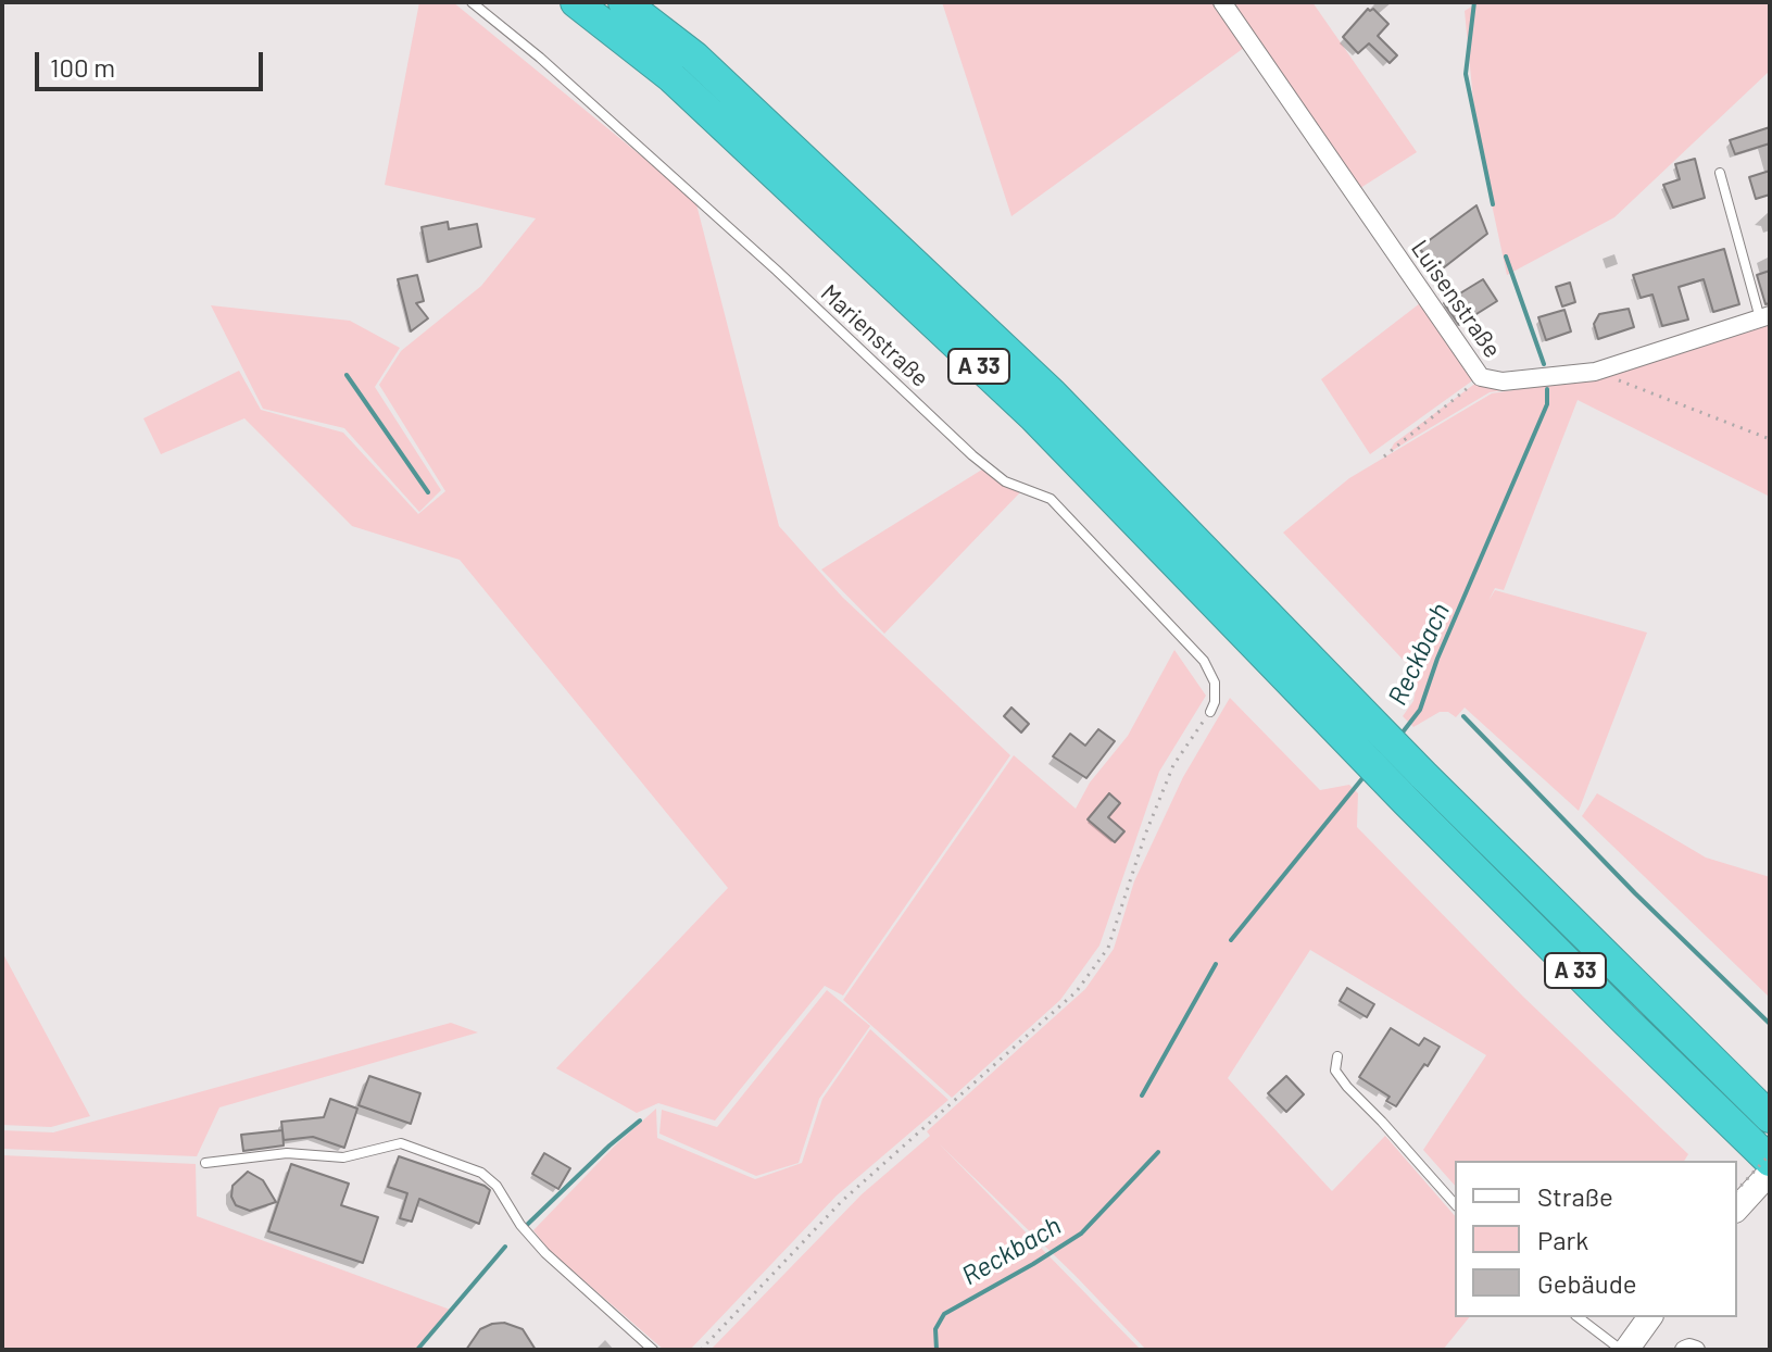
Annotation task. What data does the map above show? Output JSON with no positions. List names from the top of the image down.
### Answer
{
  "streets": {
    "highway": ["A 33"],
    "street": ["Luisenstraße"],
    "lane": ["Marienstraße"]
  },
  "water": ["Reckbach"],
  "legend": ["Straße", "Park", "Gebäude"],
  "scale_bar": "100 m"
}
